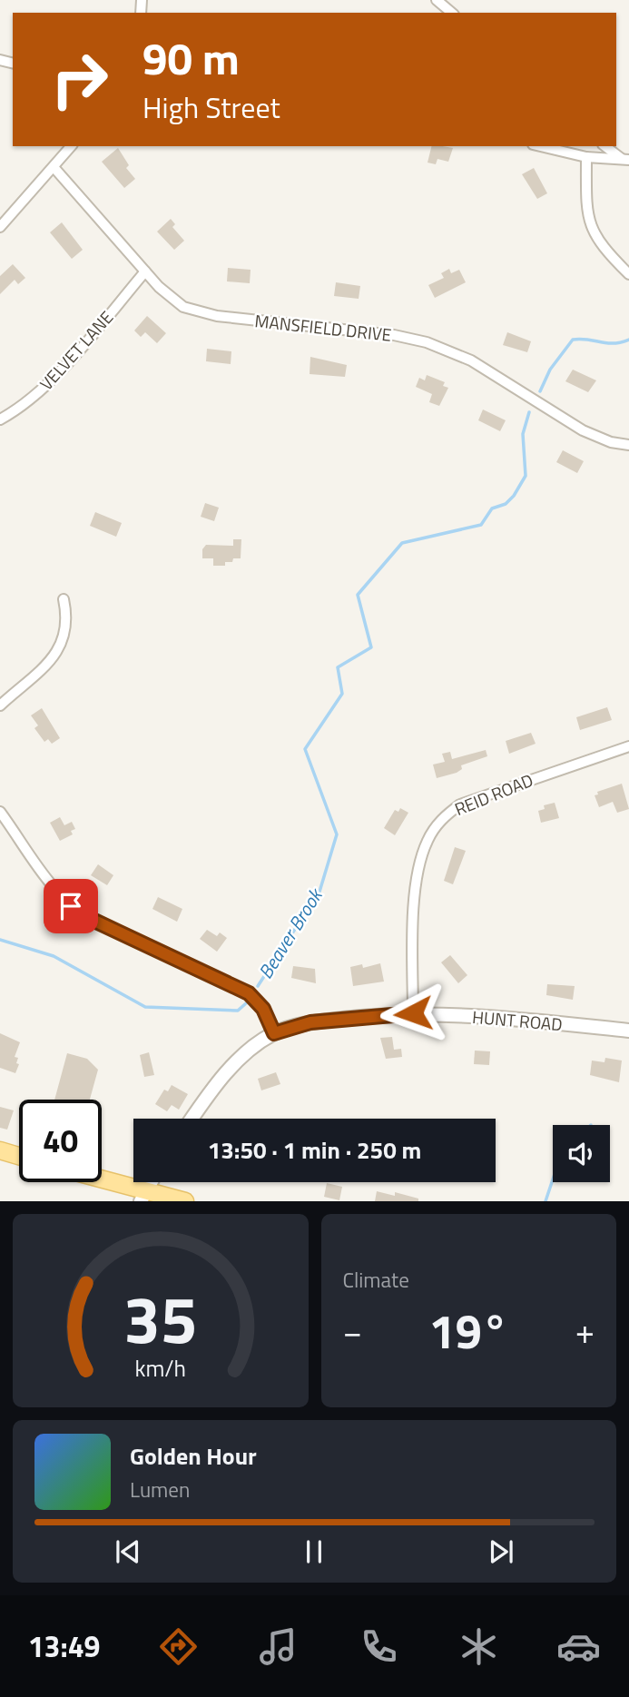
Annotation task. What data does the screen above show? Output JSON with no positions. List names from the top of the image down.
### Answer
{
  "streets": {
    "street": [
      "MANSFIELD DRIVE",
      "VELVET LANE",
      "REID ROAD",
      "HUNT ROAD"
    ]
  },
  "crossings": [
    ["MANSFIELD DRIVE", "VELVET LANE"],
    ["REID ROAD", "HUNT ROAD"]
  ],
  "water": ["Beaver Brook"],
  "page": {
    "turn": ["90 m", "High Street"],
    "limit": "40",
    "trip": "13:50 · 1 min · 250 m",
    "tile": "Climate",
    "heat": ["−", "19°", "+"],
    "song": ["Golden Hour", "Lumen"],
    "tabs": "13:49",
    "gauge": ["35", "km/h"]
  }
}
